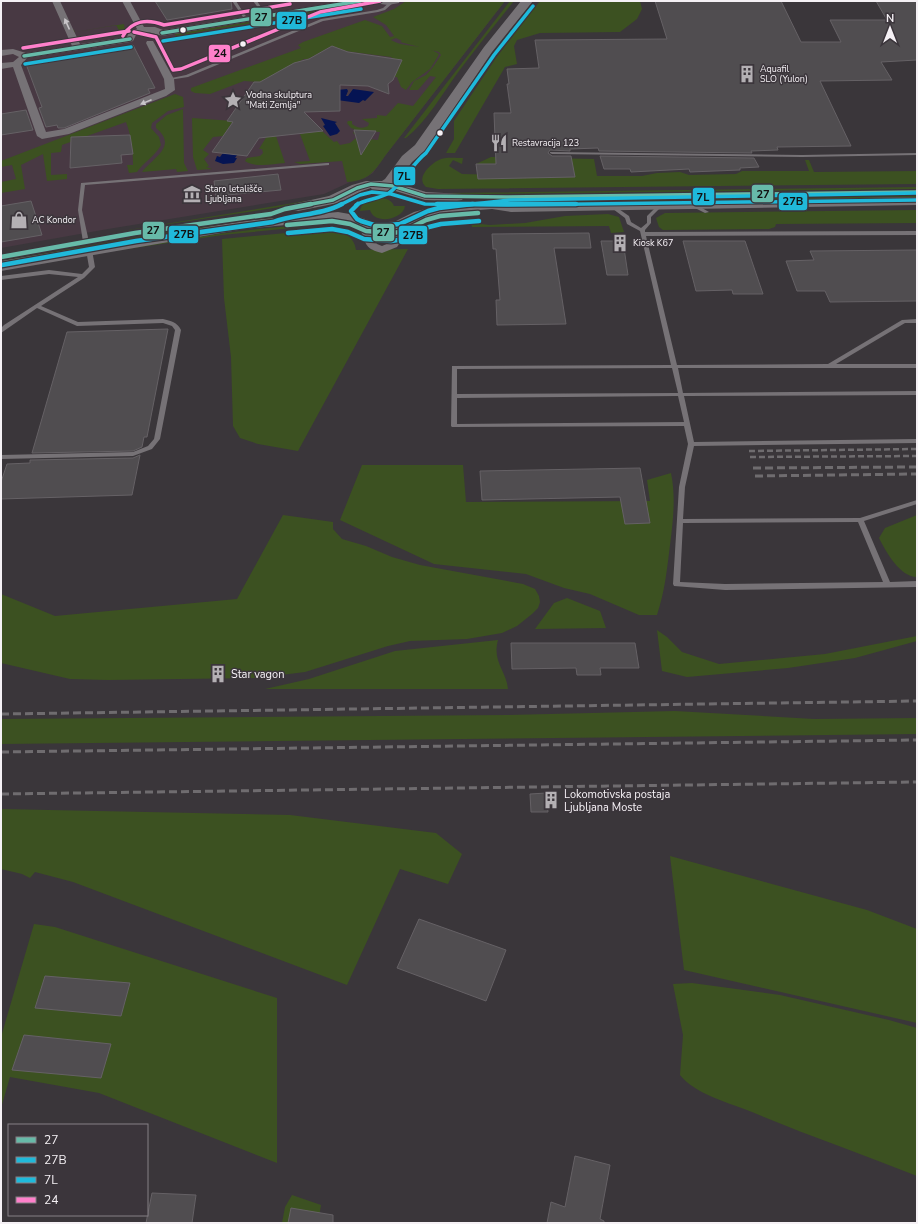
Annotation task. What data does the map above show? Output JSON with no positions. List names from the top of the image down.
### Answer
{
  "places": {
    "building": [
      "Aquafil SLO (Yulon)",
      "Kiosk K67",
      "Star vagon",
      "Lokomotivska postaja Ljubljana Moste"
    ],
    "place": ["Vodna skulptura \"Mati Zemlja\""],
    "restaurant": ["Restavracija 123"],
    "museum": ["Staro letališče Ljubljana"],
    "shop": ["AC Kondor"]
  },
  "lines": [
    "transit line 27",
    "transit line 24",
    "transit line 7L",
    "transit line 27B"
  ],
  "legend": [
    "27",
    "27B",
    "7L",
    "24"
  ],
  "north": "top"
}
